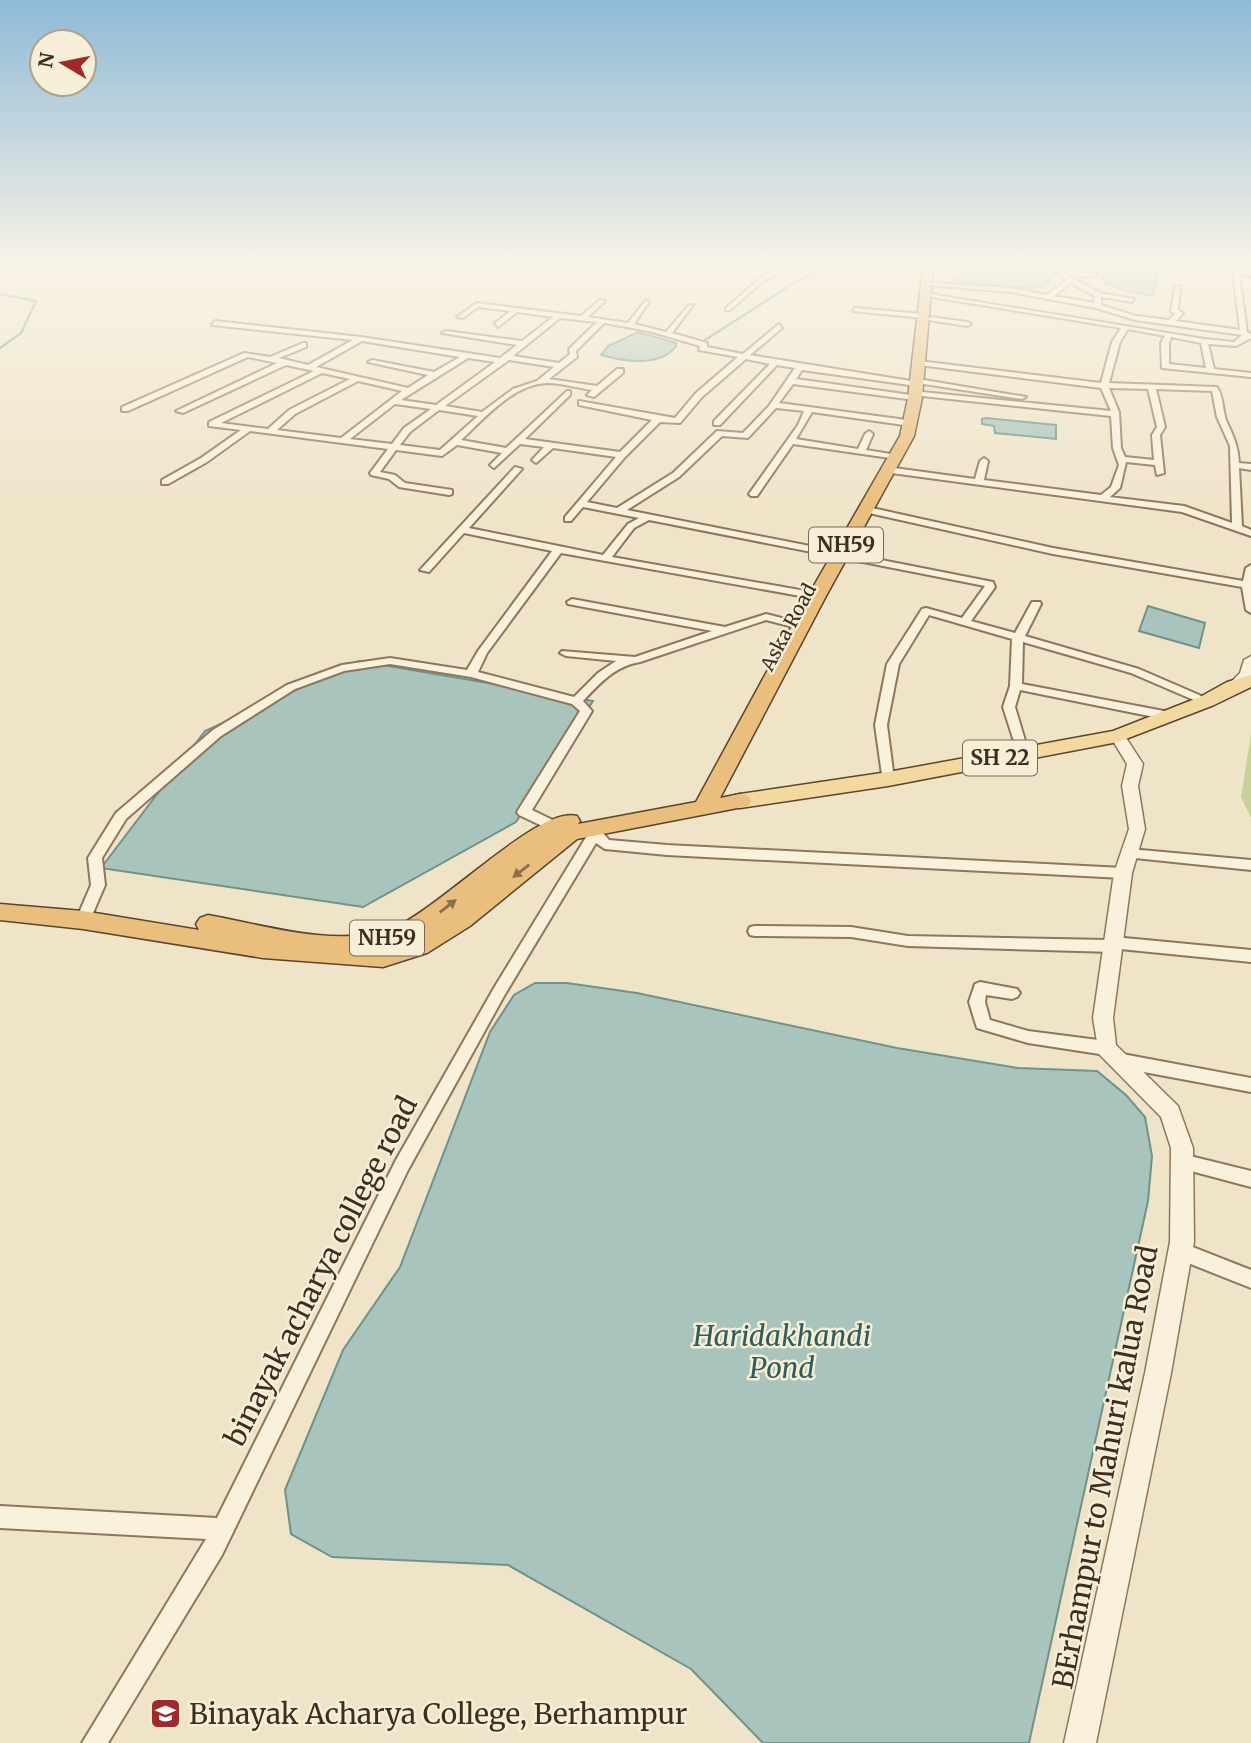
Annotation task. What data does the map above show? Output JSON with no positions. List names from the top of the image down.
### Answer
{
  "streets": {
    "highway": ["NH59", "Aska Road"],
    "main road": ["SH 22"],
    "street": ["binayak acharya college road", "BErhampur to Mahuri kalua Road"]
  },
  "crossings": [
    ["NH59", "Aska Road"],
    ["NH59", "SH 22"],
    ["NH59", "binayak acharya college road"],
    ["Aska Road", "SH 22"]
  ],
  "water": ["Haridakhandi Pond"],
  "places": {
    "school or university": ["Binayak Acharya College, Berhampur"]
  },
  "north": "left"
}
